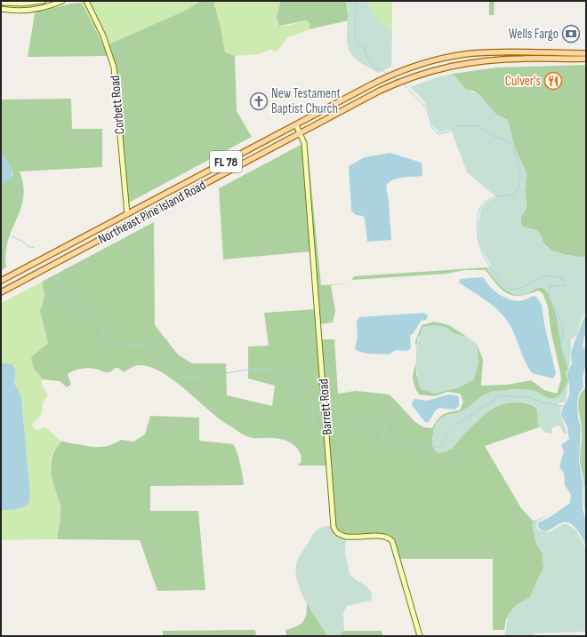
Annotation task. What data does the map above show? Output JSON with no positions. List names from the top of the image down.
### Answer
{
  "streets": {
    "main road": ["FL 78", "Northeast Pine Island Road"],
    "street": ["Corbett Road", "Barrett Road"]
  },
  "crossings": [
    ["Corbett Road", "Northeast Pine Island Road"],
    ["Northeast Pine Island Road", "Barrett Road"]
  ],
  "places": {
    "bank": ["Wells Fargo"],
    "restaurant": ["Culver's"],
    "church": ["New Testament Baptist Church"]
  }
}
